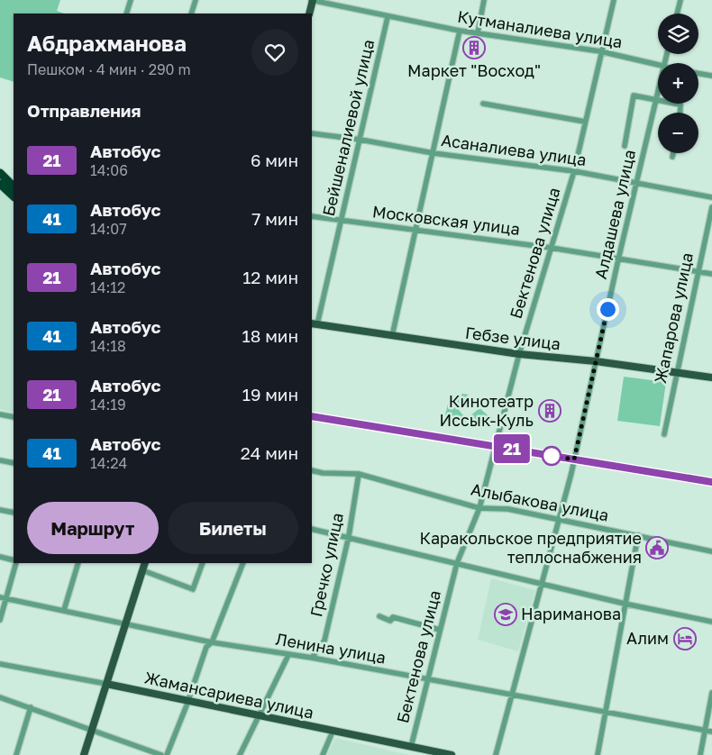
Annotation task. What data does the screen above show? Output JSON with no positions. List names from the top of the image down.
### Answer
{
  "streets": {
    "main road": ["Гебзе улица", "Жамансариева улица"],
    "street": [
      "Кутманалиева улица",
      "Бейшеналиевой улица",
      "Асаналиева улица",
      "Алдашева улица",
      "Московская улица",
      "Бектенова улица",
      "Жапарова улица",
      "Алыбакова улица",
      "Гречко улица",
      "Ленина улица"
    ]
  },
  "crossings": [
    ["Кутманалиева улица", "Бейшеналиевой улица"],
    ["Кутманалиева улица", "Бектенова улица"],
    ["Бейшеналиевой улица", "Асаналиева улица"],
    ["Бейшеналиевой улица", "Московская улица"],
    ["Бейшеналиевой улица", "Гебзе улица"],
    ["Асаналиева улица", "Алдашева улица"],
    ["Асаналиева улица", "Бектенова улица"],
    ["Алдашева улица", "Московская улица"],
    ["Алдашева улица", "Гебзе улица"],
    ["Алдашева улица", "Алыбакова улица"],
    ["Алдашева улица", "Ленина улица"],
    ["Московская улица", "Бектенова улица"],
    ["Московская улица", "Жапарова улица"],
    ["Бектенова улица", "Гебзе улица"],
    ["Бектенова улица", "Алыбакова улица"],
    ["Бектенова улица", "Ленина улица"],
    ["Бектенова улица", "Жамансариева улица"],
    ["Жапарова улица", "Гебзе улица"],
    ["Алыбакова улица", "Гречко улица"],
    ["Гречко улица", "Ленина улица"]
  ],
  "places": {
    "building": ["Маркет \"Восход\"", "Кинотеатр Иссык-Куль"],
    "public building": ["Каракольское предприятие теплоснабжения"],
    "school or university": ["Нариманова"],
    "hotel": ["Алим"]
  },
  "lines": ["bus line 21"],
  "page": {
    "on_map": "21",
    "map_buttons": ["+", "−"],
    "heading": [
      ["Абдрахманова", "Пешком · 4 мин · 290 m"],
      "Отправления"
    ],
    "list": [
      {
        "mark": "21",
        "name": "Автобус",
        "note": "14:06",
        "value": "6 мин"
      },
      {
        "mark": "41",
        "name": "Автобус",
        "note": "14:07",
        "value": "7 мин"
      },
      {
        "mark": "21",
        "name": "Автобус",
        "note": "14:12",
        "value": "12 мин"
      },
      {
        "mark": "41",
        "name": "Автобус",
        "note": "14:18",
        "value": "18 мин"
      },
      {
        "mark": "21",
        "name": "Автобус",
        "note": "14:19",
        "value": "19 мин"
      },
      {
        "mark": "41",
        "name": "Автобус",
        "note": "14:24",
        "value": "24 мин"
      }
    ],
    "buttons": ["Маршрут", "Билеты"]
  }
}
